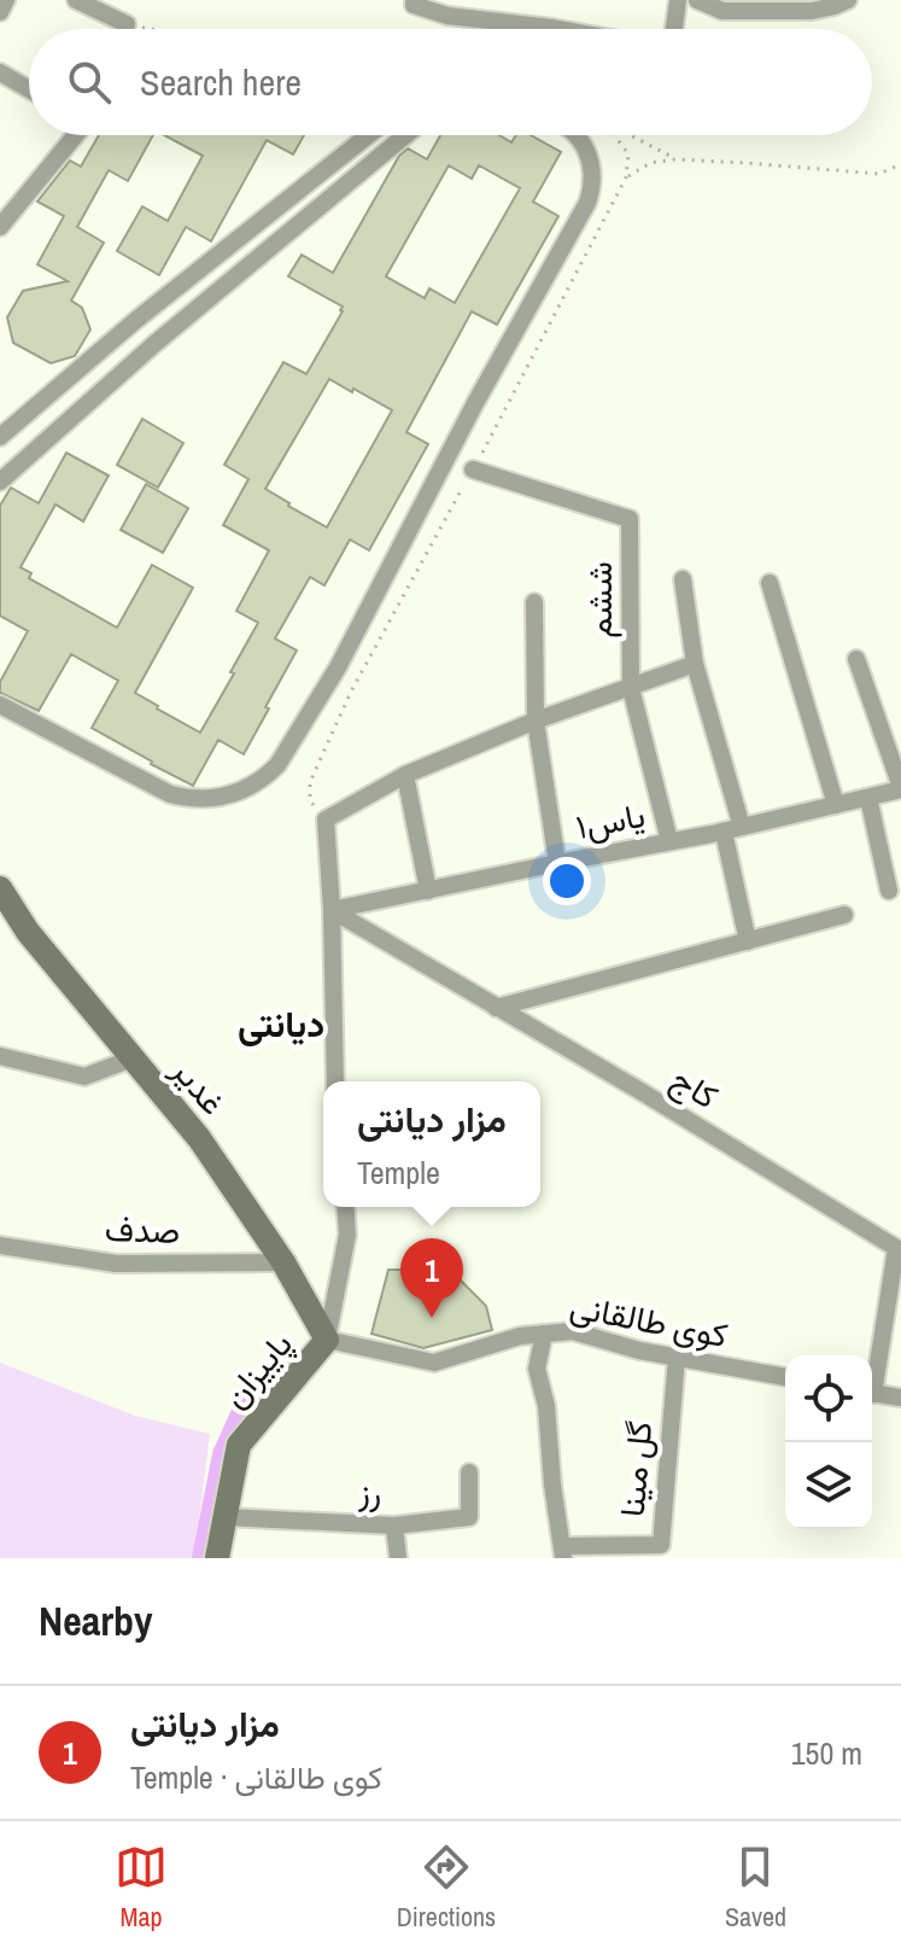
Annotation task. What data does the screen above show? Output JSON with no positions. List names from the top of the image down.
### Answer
{
  "streets": {
    "main road": ["غدیر", "پاییزان"],
    "street": [
      "ششم",
      "یاس۱",
      "کاج",
      "صدف",
      "کوی طالقانی",
      "گل مینا",
      "رز"
    ]
  },
  "crossings": [
    ["ششم", "یاس۱"],
    ["یاس۱", "کاج"],
    ["غدیر", "صدف"],
    ["غدیر", "کوی طالقانی"],
    ["غدیر", "پاییزان"],
    ["کوی طالقانی", "پاییزان"],
    ["کوی طالقانی", "گل مینا"],
    ["پاییزان", "رز"]
  ],
  "districts": ["دیانتی"],
  "page": {
    "search": "Search here",
    "popup": ["مزار دیانتی", "Temple"],
    "pins": "1",
    "heading": "Nearby",
    "list": [
      {
        "mark": "1",
        "name": "مزار دیانتی",
        "note": "Temple · کوی طالقانی",
        "value": "150 m"
      }
    ],
    "nav": ["Map", "Directions", "Saved"]
  }
}
